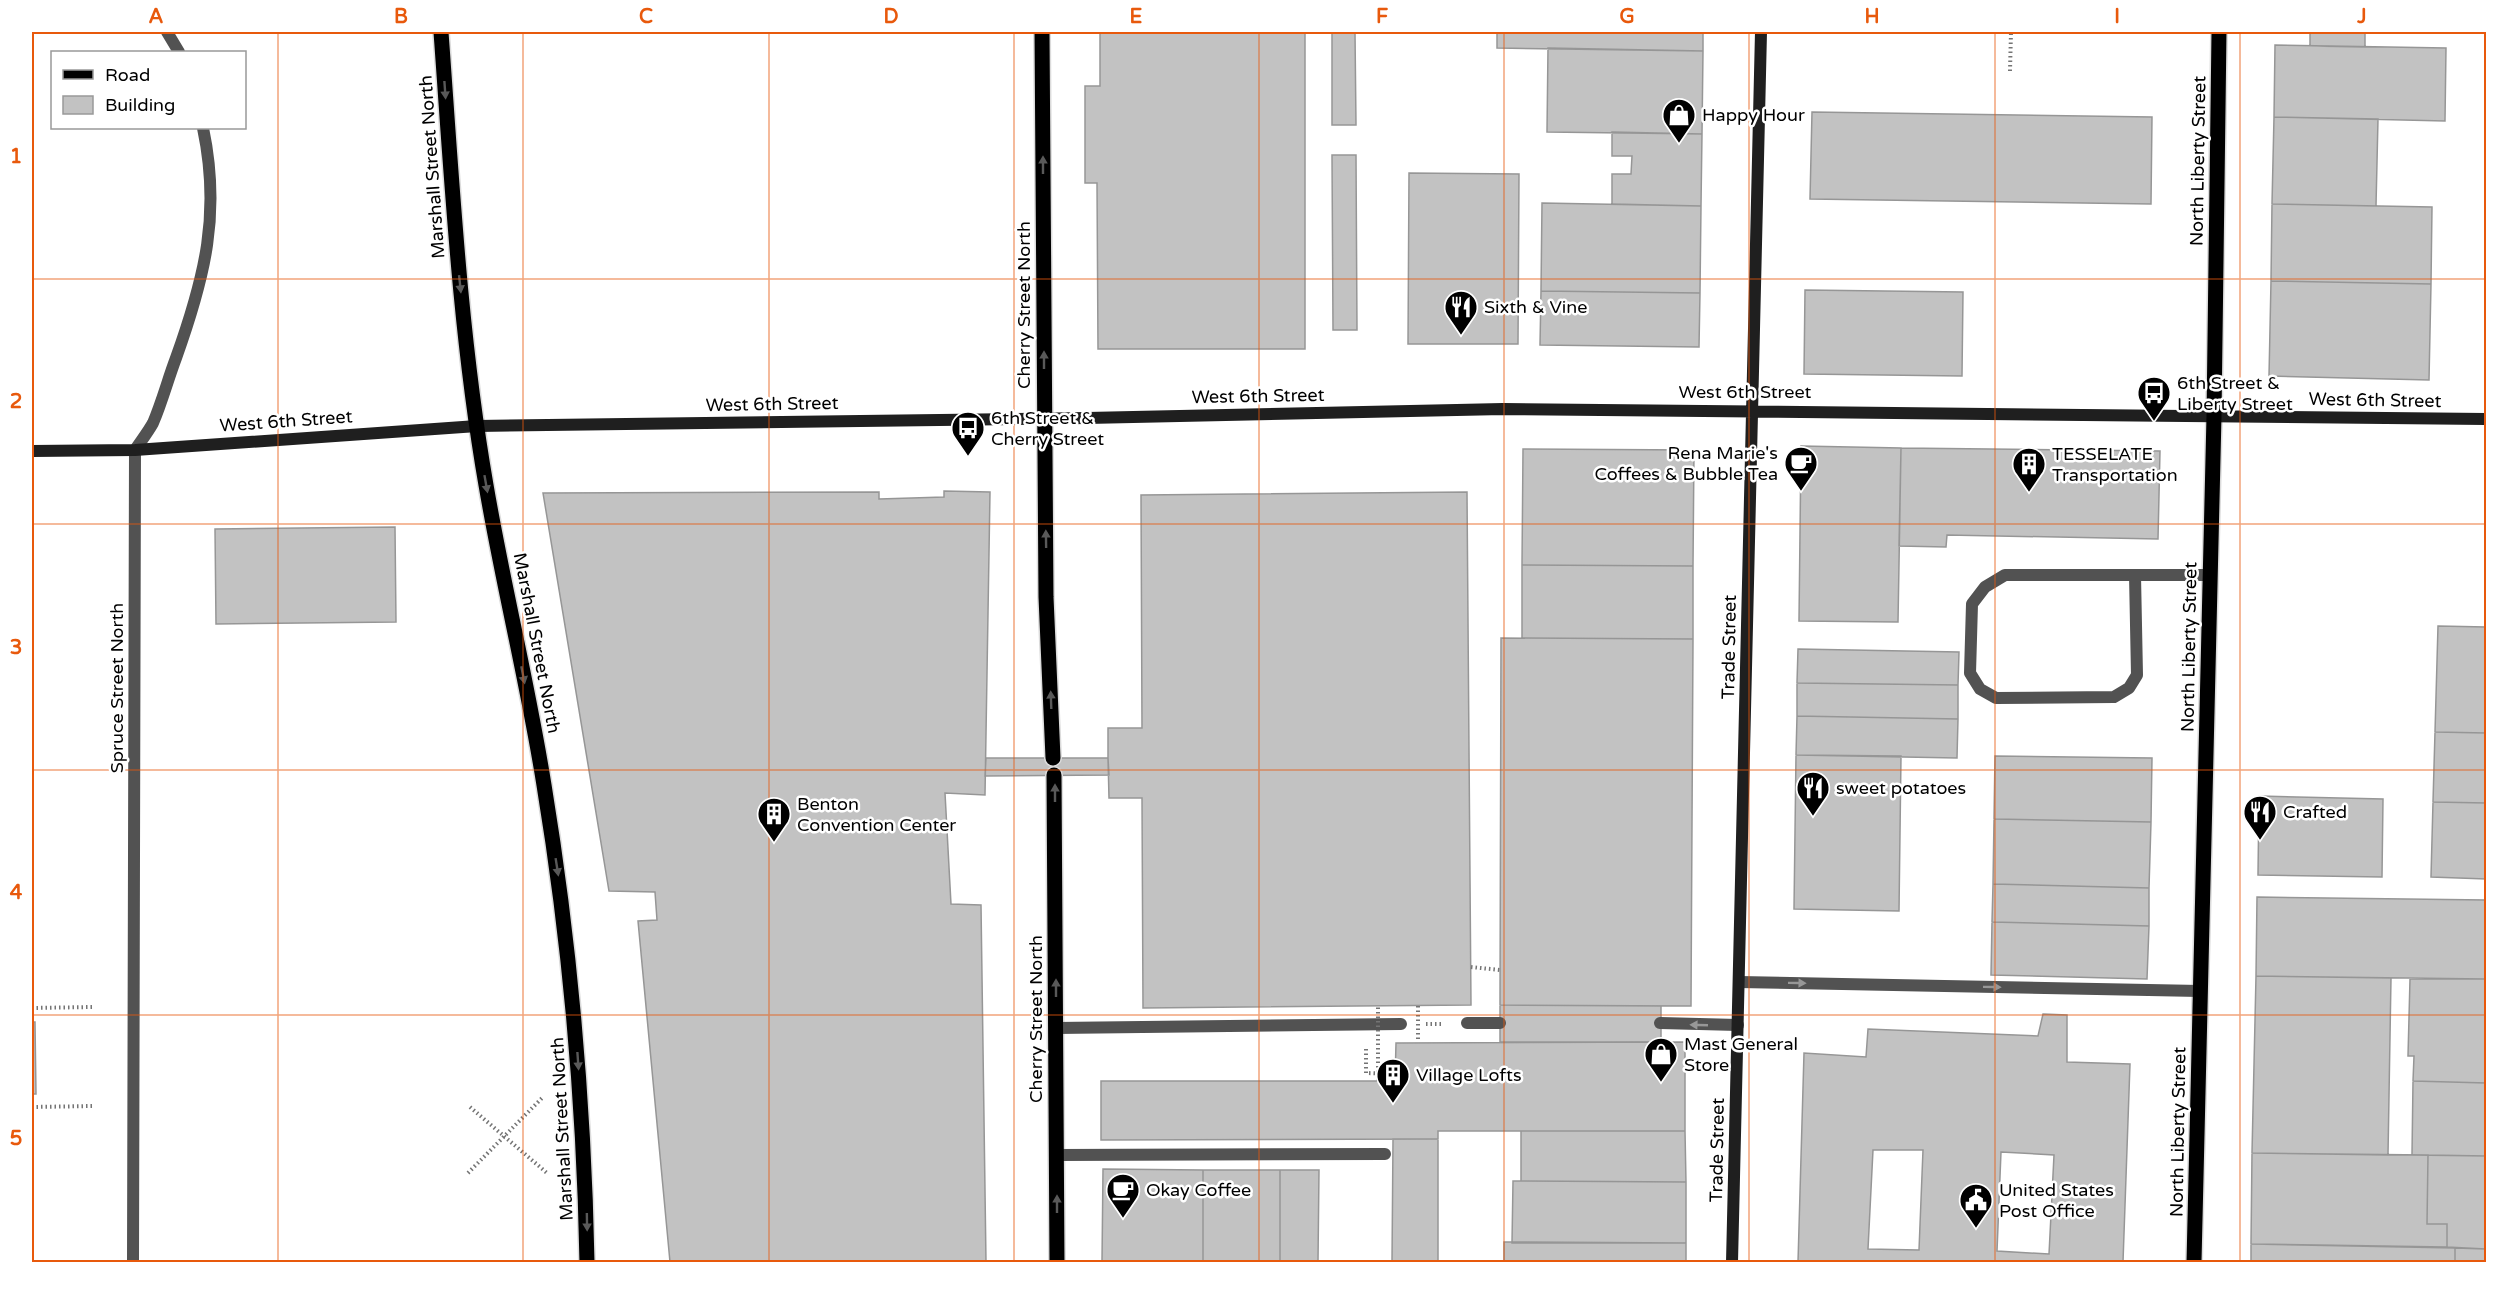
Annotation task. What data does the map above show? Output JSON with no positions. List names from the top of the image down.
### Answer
{
  "streets": {
    "main road": ["North Liberty Street", "Marshall Street North", "Cherry Street North"],
    "street": ["West 6th Street", "Trade Street", "Spruce Street North"]
  },
  "crossings": [
    ["North Liberty Street", "West 6th Street"],
    ["Marshall Street North", "West 6th Street"],
    ["Cherry Street North", "West 6th Street"],
    ["West 6th Street", "Trade Street"],
    ["West 6th Street", "Spruce Street North"]
  ],
  "one_way": ["Marshall Street North", "Cherry Street North"],
  "places": {
    "shop": ["Happy Hour", "Mast General Store"],
    "restaurant": ["Sixth & Vine", "sweet potatoes", "Crafted"],
    "bus stop": ["6th Street & Liberty Street", "6th Street & Cherry Street"],
    "cafe": ["Rena Marie's Coffees & Bubble Tea", "Okay Coffee"],
    "building": ["TESSELATE Transportation", "Benton Convention Center", "Village Lofts"],
    "public building": ["United States Post Office"]
  },
  "legend": ["Road", "Building"],
  "grid": {
    "columns": [
      "A",
      "B",
      "C",
      "D",
      "E",
      "F",
      "G",
      "H",
      "I",
      "J"
    ],
    "rows": [
      "1",
      "2",
      "3",
      "4",
      "5"
    ]
  }
}
